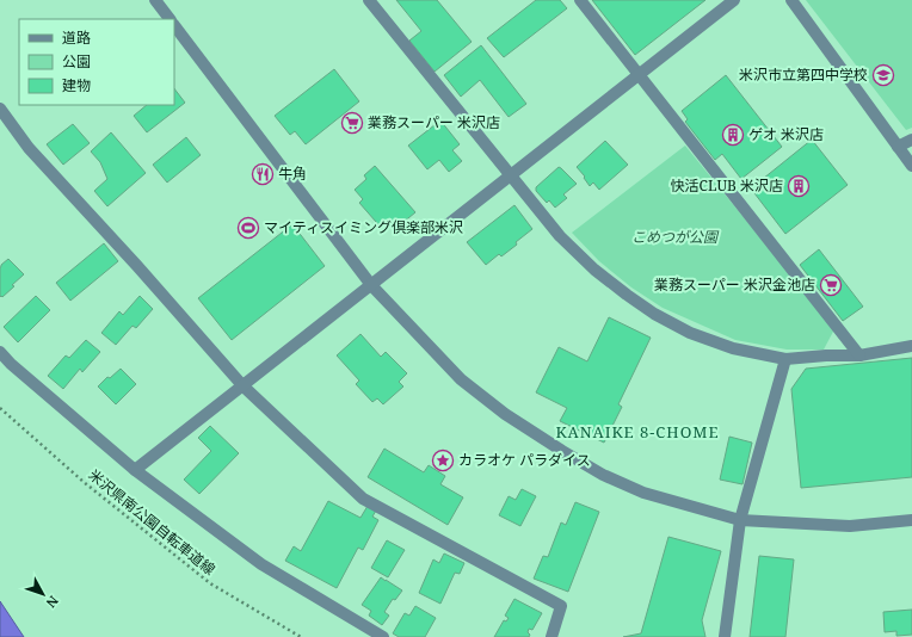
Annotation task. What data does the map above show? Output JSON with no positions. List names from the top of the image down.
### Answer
{
  "streets": {
    "path": ["米沢県南公園自転車道線"]
  },
  "districts": ["KANAIKE 8-CHOME"],
  "parks": ["こめつが公園"],
  "places": {
    "school or university": ["米沢市立第四中学校"],
    "supermarket": ["業務スーパー 米沢店", "業務スーパー 米沢金池店"],
    "building": ["ゲオ 米沢店", "快活CLUB 米沢店"],
    "restaurant": ["牛角"],
    "sports": ["マイティスイミング倶楽部米沢"],
    "place": ["カラオケ パラダイス"]
  },
  "legend": ["道路", "公園", "建物"],
  "north": "bottom right"
}
